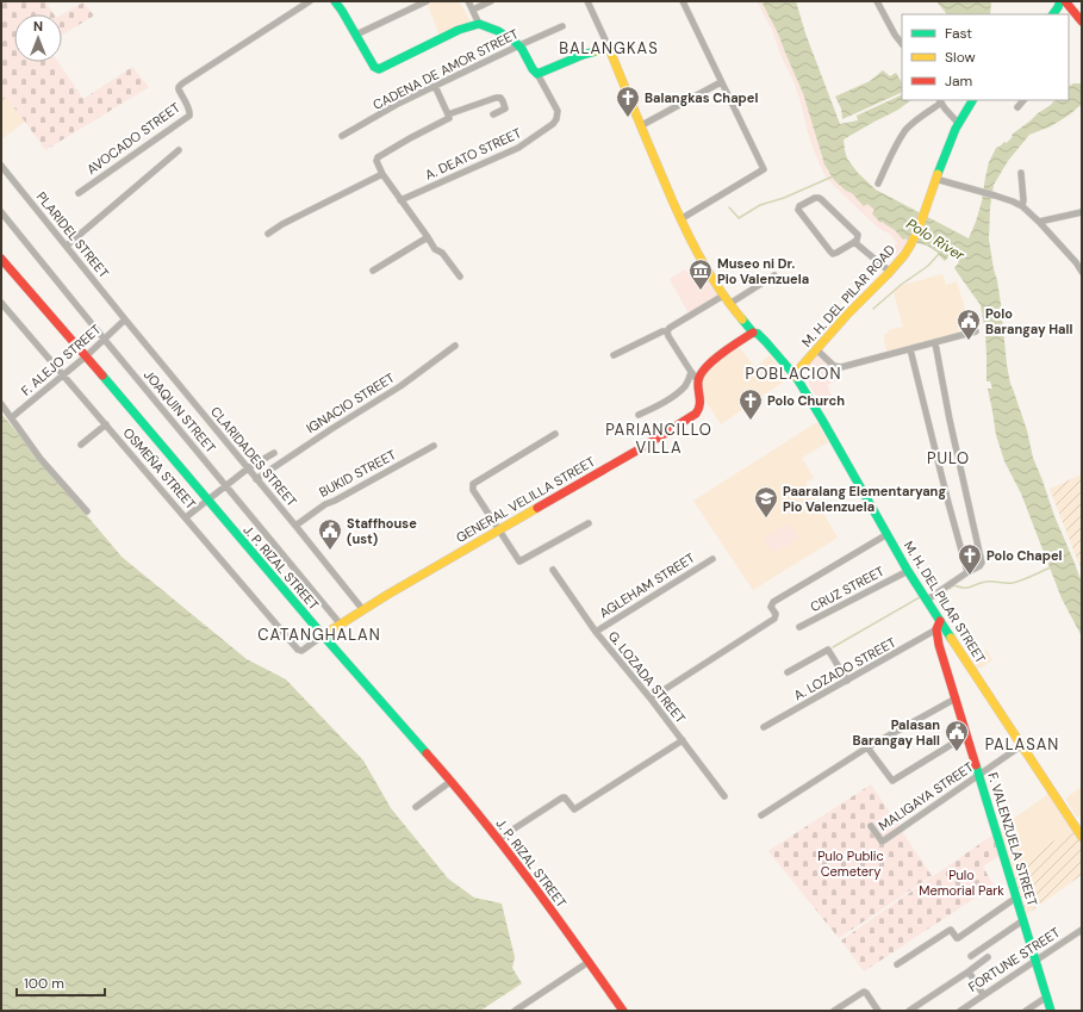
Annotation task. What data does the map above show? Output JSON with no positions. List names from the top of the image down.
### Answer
{
  "streets": {
    "main road": [
      "M. H. DEL PILAR ROAD",
      "GENERAL VELILLA STREET",
      "J. P. RIZAL STREET",
      "M. H. DEL PILAR STREET",
      "F. VALENZUELA STREET"
    ],
    "street": [
      "CADENA DE AMOR STREET",
      "AVOCADO STREET",
      "A. DEATO STREET",
      "PLARIDEL STREET",
      "F. ALEJO STREET",
      "IGNACIO STREET",
      "JOAQUIN STREET",
      "CLARIDADES STREET",
      "OSMEÑA STREET",
      "BUKID STREET",
      "AGLEHAM STREET",
      "CRUZ STREET",
      "A. LOZADO STREET",
      "G. LOZADA STREET",
      "MALIGAYA STREET",
      "FORTUNE STREET"
    ]
  },
  "crossings": [
    ["PLARIDEL STREET", "F. ALEJO STREET"],
    ["PLARIDEL STREET", "CLARIDADES STREET"],
    ["M. H. DEL PILAR ROAD", "M. H. DEL PILAR STREET"],
    ["F. ALEJO STREET", "JOAQUIN STREET"],
    ["F. ALEJO STREET", "CLARIDADES STREET"],
    ["F. ALEJO STREET", "OSMEÑA STREET"],
    ["F. ALEJO STREET", "J. P. RIZAL STREET"],
    ["IGNACIO STREET", "CLARIDADES STREET"],
    ["JOAQUIN STREET", "GENERAL VELILLA STREET"],
    ["CLARIDADES STREET", "BUKID STREET"],
    ["CLARIDADES STREET", "GENERAL VELILLA STREET"],
    ["OSMEÑA STREET", "GENERAL VELILLA STREET"],
    ["OSMEÑA STREET", "J. P. RIZAL STREET"],
    ["GENERAL VELILLA STREET", "J. P. RIZAL STREET"],
    ["AGLEHAM STREET", "G. LOZADA STREET"],
    ["CRUZ STREET", "M. H. DEL PILAR STREET"],
    ["M. H. DEL PILAR STREET", "MALIGAYA STREET"],
    ["A. LOZADO STREET", "F. VALENZUELA STREET"],
    ["MALIGAYA STREET", "F. VALENZUELA STREET"],
    ["F. VALENZUELA STREET", "FORTUNE STREET"]
  ],
  "districts": [
    "BALANGKAS",
    "POBLACION",
    "PARIANCILLO VILLA",
    "PULO",
    "CATANGHALAN",
    "PALASAN"
  ],
  "water": ["Polo River"],
  "parks": ["Pulo Public Cemetery", "Pulo Memorial Park"],
  "places": {
    "church": ["Balangkas Chapel", "Polo Church", "Polo Chapel"],
    "museum": ["Museo ni Dr. Pio Valenzuela"],
    "public building": ["Polo Barangay Hall", "Staffhouse (ust)", "Palasan Barangay Hall"],
    "school or university": ["Paaralang Elementaryang Pio Valenzuela"]
  },
  "legend": ["Fast", "Slow", "Jam"],
  "scale_bar": "100 m",
  "north": "top"
}
